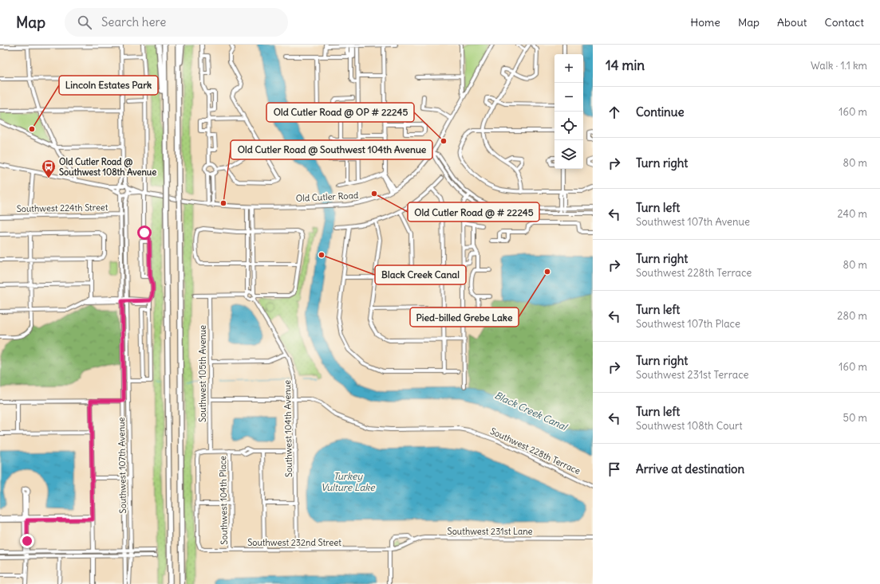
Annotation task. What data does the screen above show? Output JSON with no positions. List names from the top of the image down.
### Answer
{
  "streets": {
    "street": [
      "Old Cutler Road",
      "Southwest 224th Street",
      "Southwest 105th Avenue",
      "Southwest 104th Avenue",
      "Southwest 228th Terrace",
      "Southwest 107th Avenue",
      "Southwest 104th Place",
      "Southwest 231st Lane",
      "Southwest 232nd Street"
    ]
  },
  "crossings": [
    ["Old Cutler Road", "Southwest 104th Avenue"],
    ["Old Cutler Road", "Southwest 107th Avenue"],
    ["Southwest 224th Street", "Southwest 107th Avenue"],
    ["Southwest 105th Avenue", "Southwest 228th Terrace"],
    ["Southwest 104th Avenue", "Southwest 228th Terrace"],
    ["Southwest 104th Avenue", "Southwest 232nd Street"],
    ["Southwest 104th Place", "Southwest 232nd Street"],
    ["Southwest 231st Lane", "Southwest 232nd Street"]
  ],
  "water": ["Black Creek Canal", "Turkey Vulture Lake"],
  "places": {
    "other": [
      "Lincoln Estates Park",
      "Old Cutler Road @ OP # 22245",
      "Old Cutler Road @ # 22245",
      "Old Cutler Road @ Southwest 104th Avenue",
      "Black Creek Canal",
      "Pied-billed Grebe Lake"
    ],
    "bus stop": ["Old Cutler Road @ Southwest 108th Avenue"]
  },
  "page": {
    "header": "Map",
    "search": "Search here",
    "nav": [
      "Home",
      "Map",
      "About",
      "Contact"
    ],
    "heading": ["14 min", "Walk · 1.1 km"],
    "map_buttons": ["+", "−"],
    "list": [
      ["Continue", "160 m"],
      ["Turn right", "80 m"],
      ["Turn left", "Southwest 107th Avenue", "240 m"],
      ["Turn right", "Southwest 228th Terrace", "80 m"],
      ["Turn left", "Southwest 107th Place", "280 m"],
      ["Turn right", "Southwest 231st Terrace", "160 m"],
      ["Turn left", "Southwest 108th Court", "50 m"],
      "Arrive at destination"
    ]
  }
}
